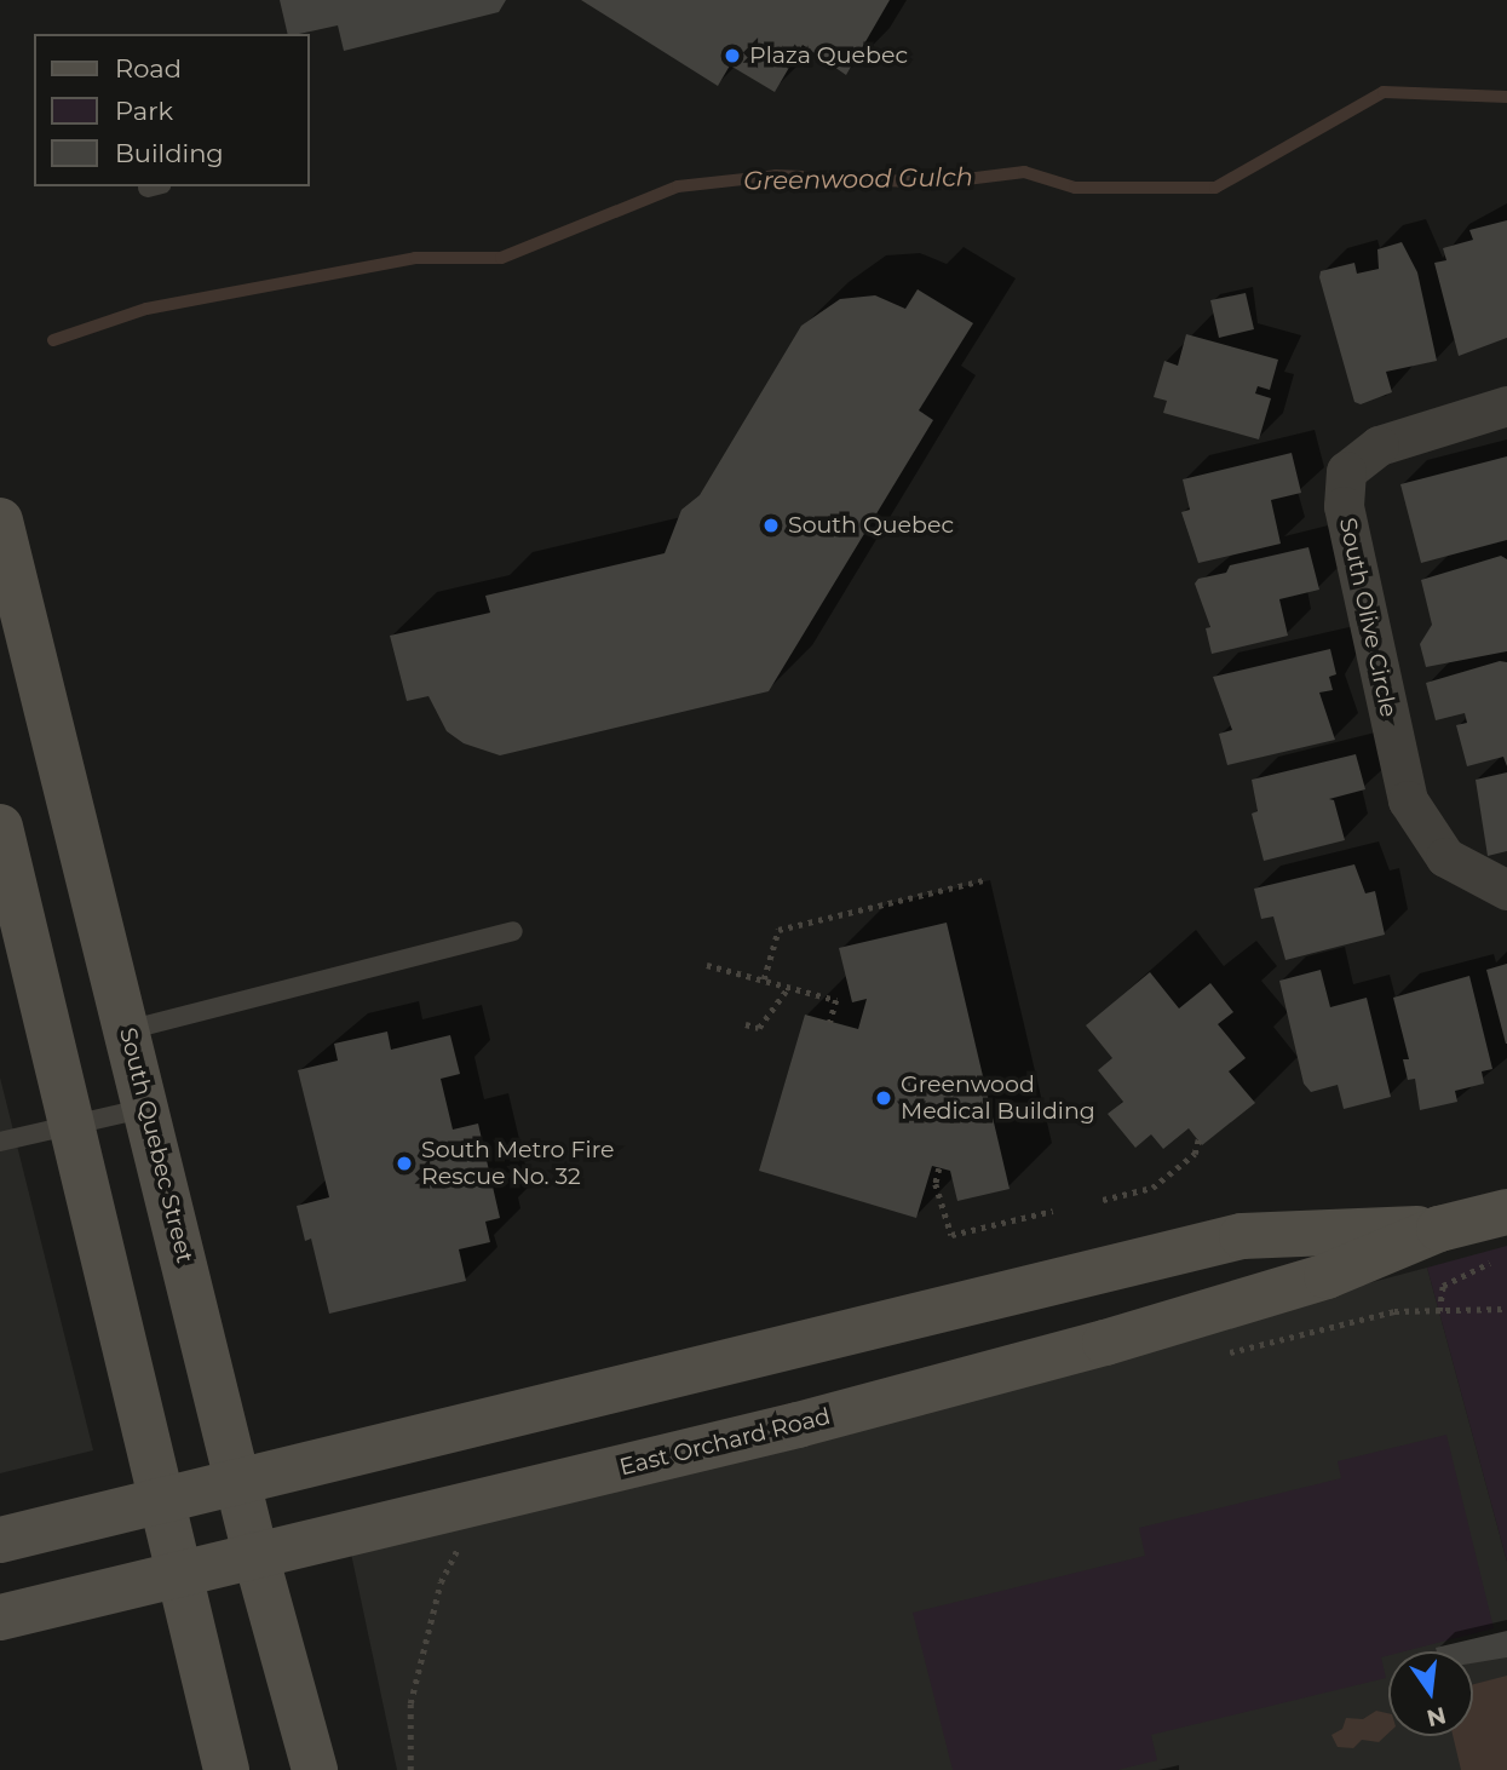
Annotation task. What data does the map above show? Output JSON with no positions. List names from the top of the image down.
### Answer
{
  "streets": {
    "main road": ["South Quebec Street", "East Orchard Road"],
    "street": ["South Olive Circle"]
  },
  "crossings": [
    ["South Quebec Street", "East Orchard Road"]
  ],
  "water": ["Greenwood Gulch"],
  "places": [
    "Plaza Quebec",
    "South Quebec",
    "Greenwood Medical Building",
    "South Metro Fire Rescue No. 32"
  ],
  "legend": ["Road", "Park", "Building"],
  "north": "bottom"
}
